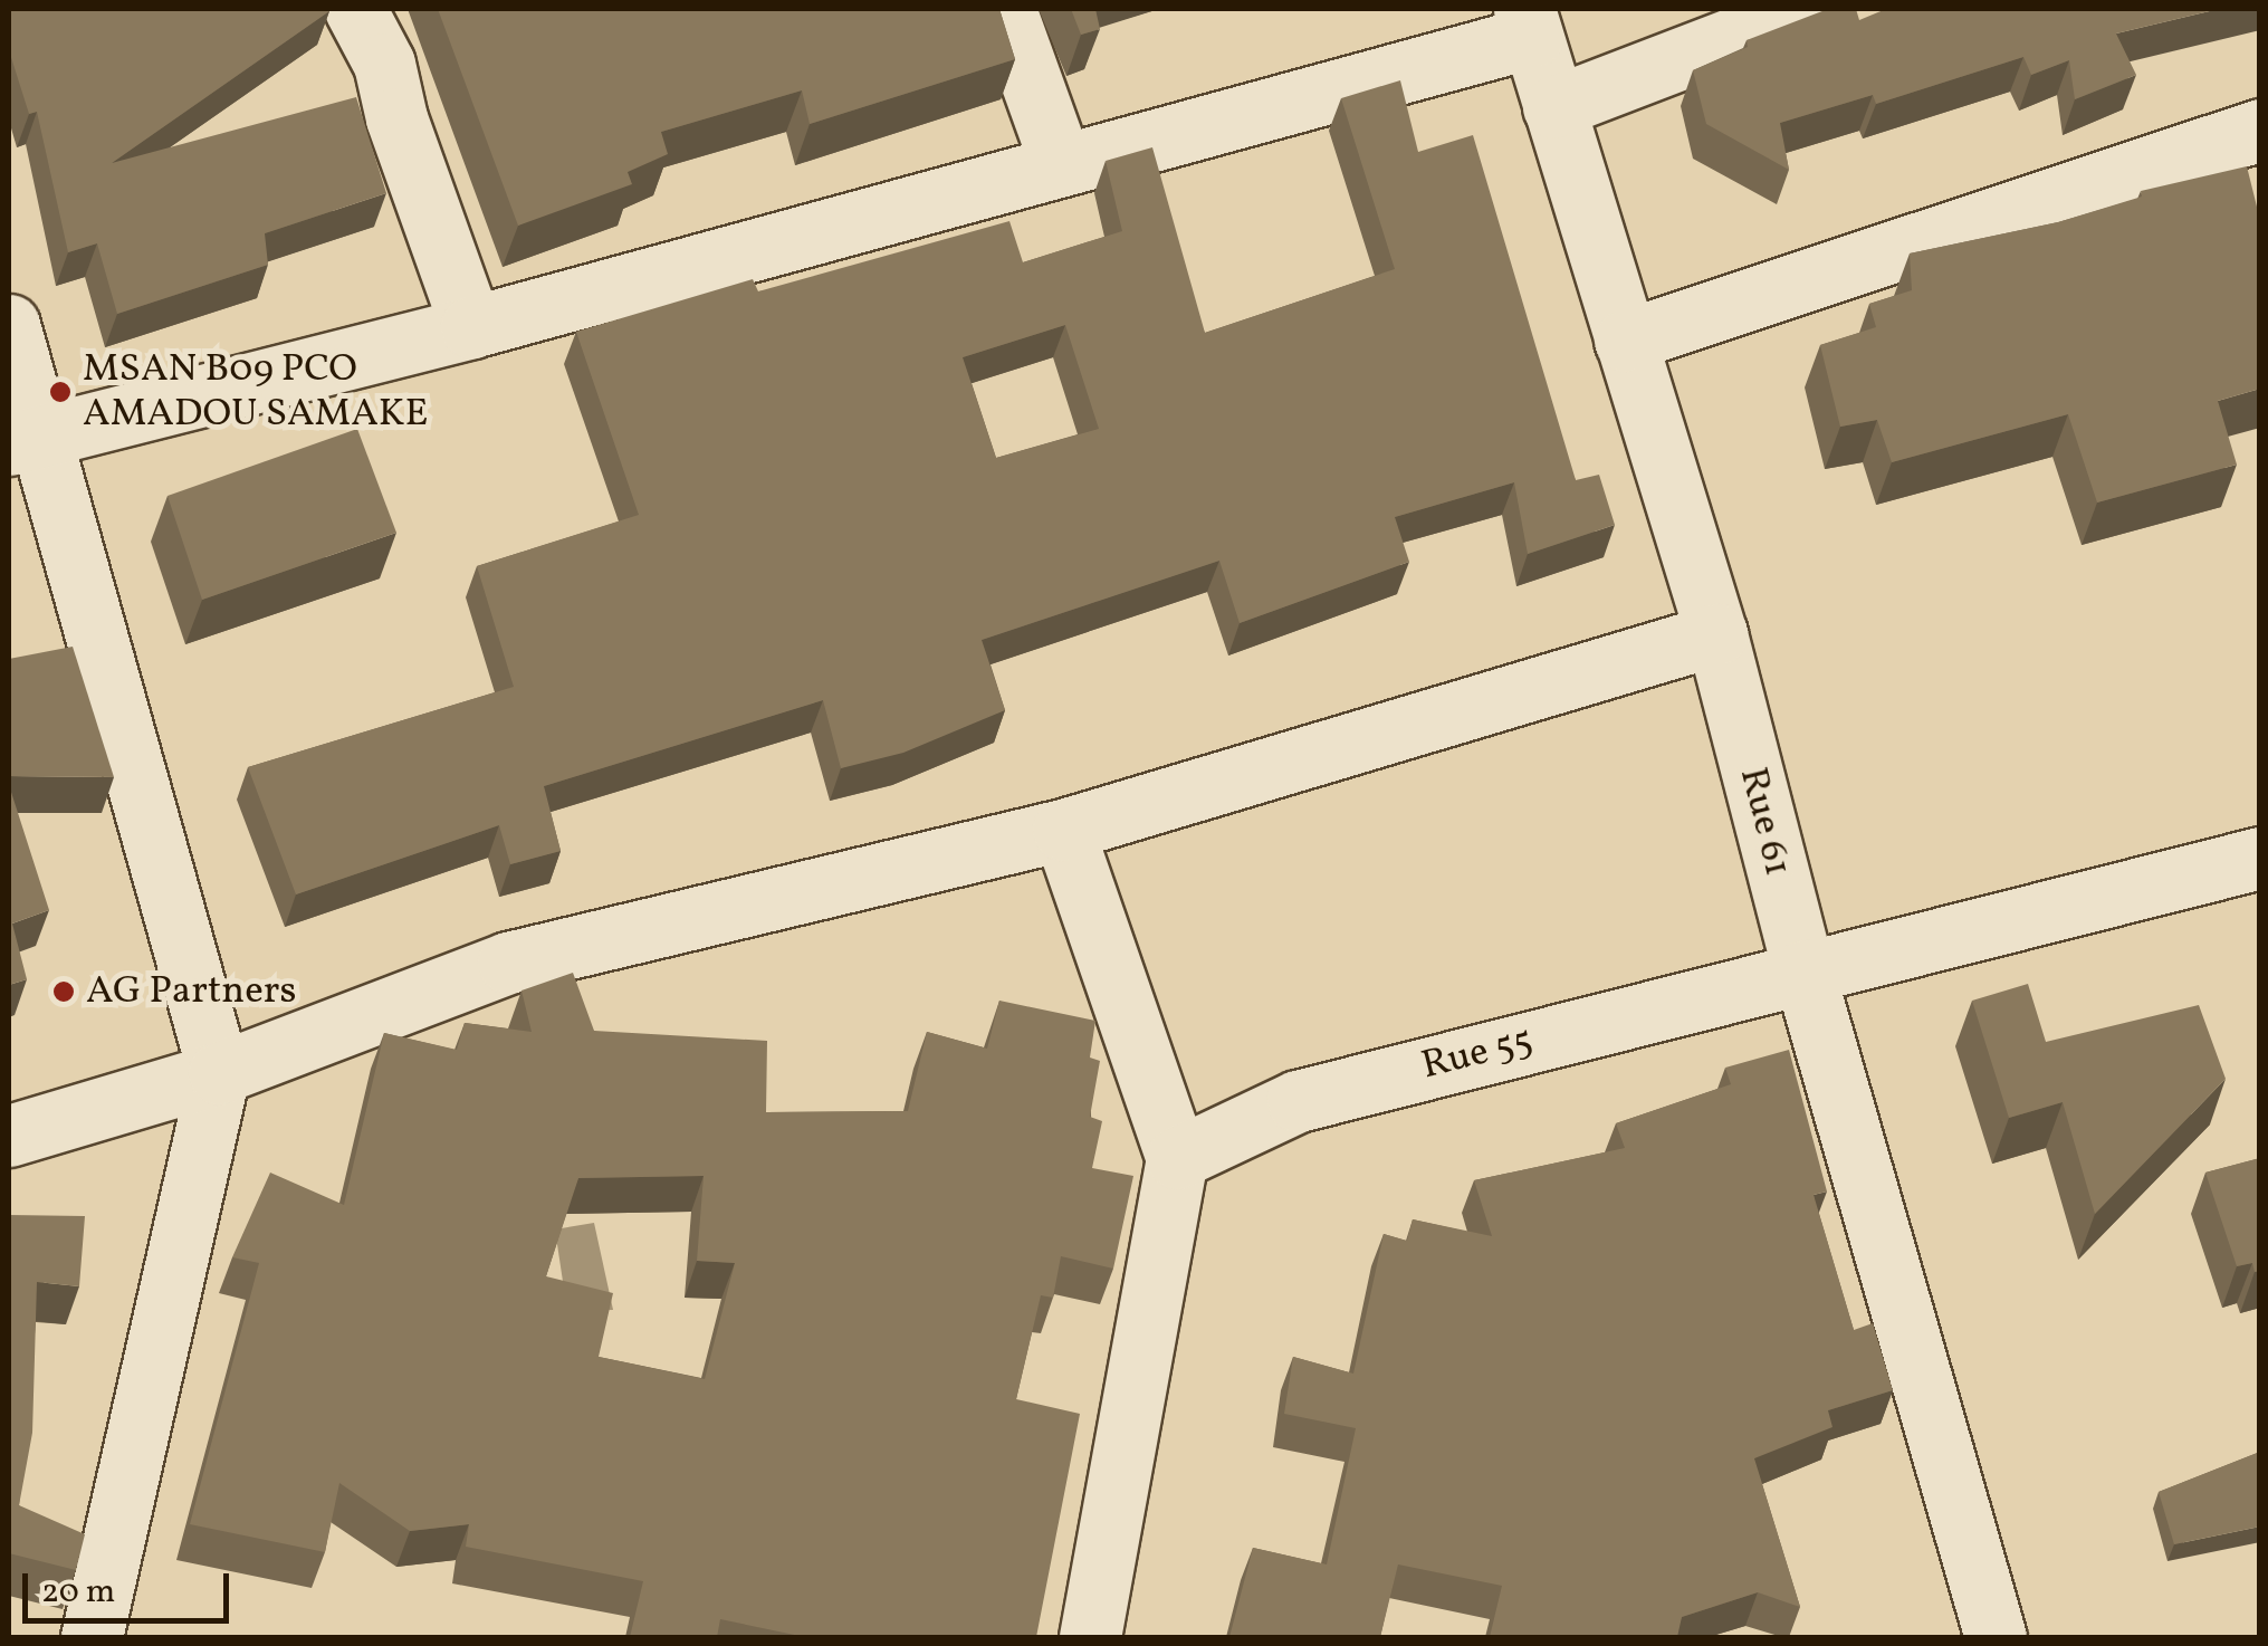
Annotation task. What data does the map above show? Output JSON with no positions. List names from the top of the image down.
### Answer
{
  "streets": {
    "street": ["Rue 61", "Rue 55"]
  },
  "crossings": [
    ["Rue 61", "Rue 55"]
  ],
  "places": ["MSAN B09 PCO AMADOU SAMAKE", "AG Partners"],
  "scale_bar": "20 m"
}
